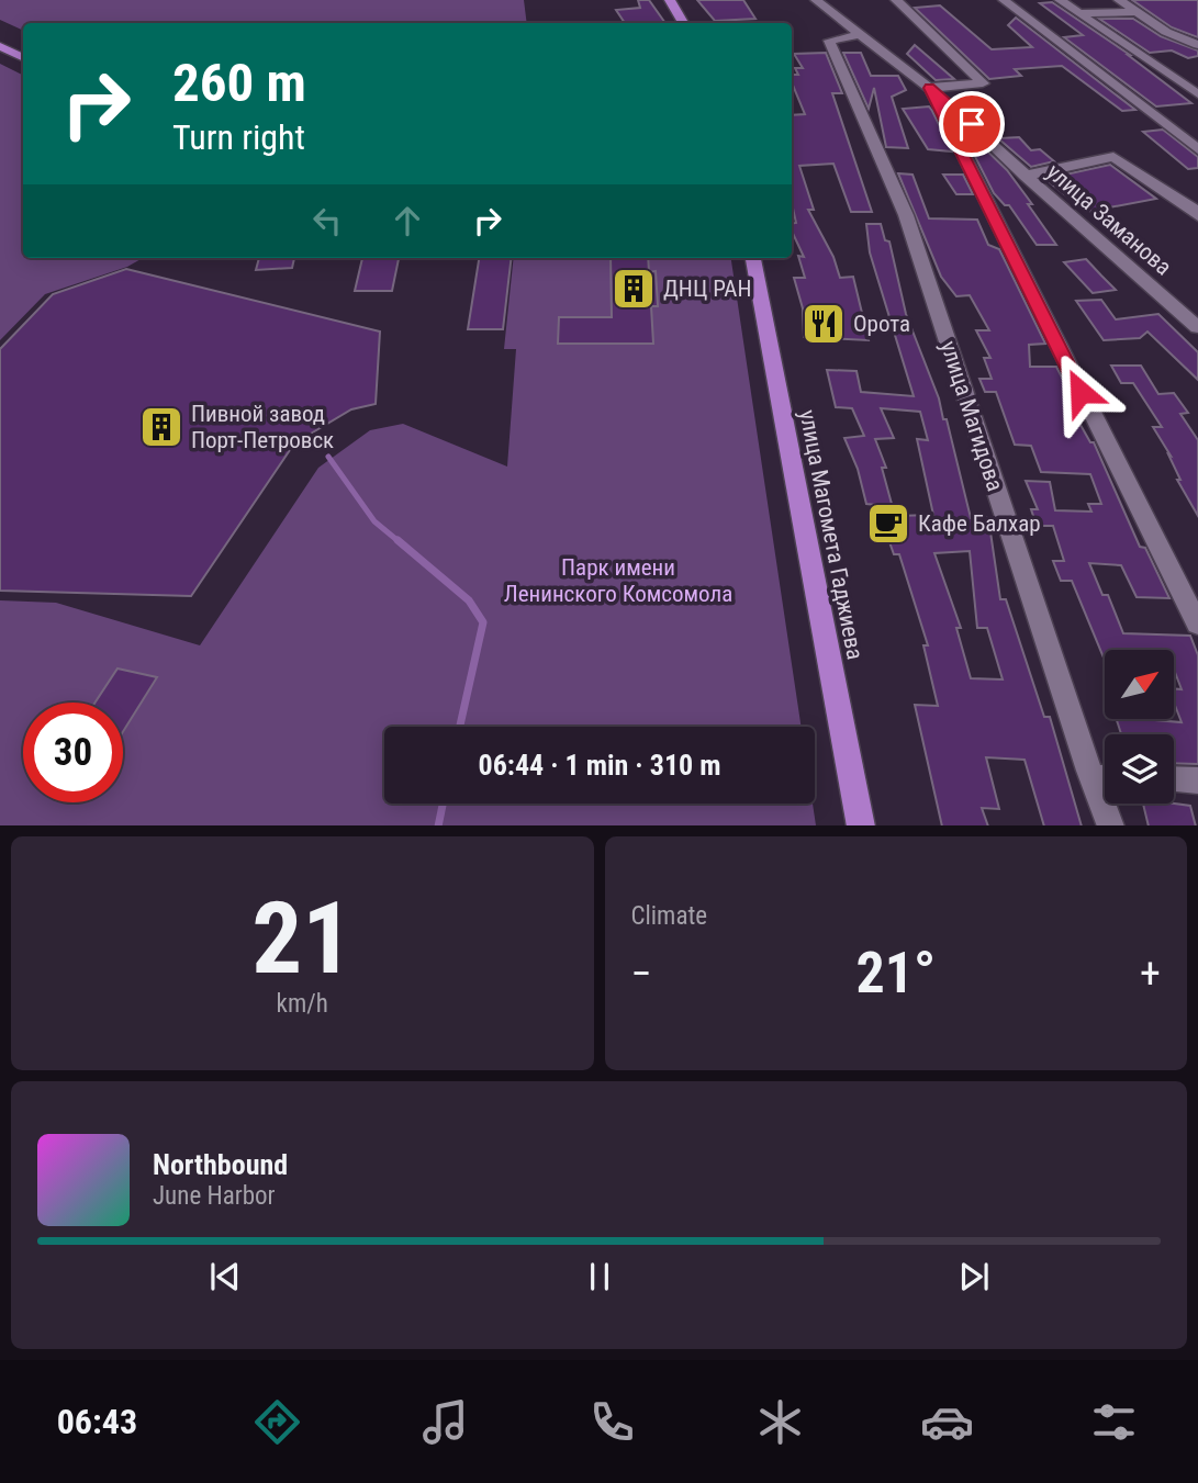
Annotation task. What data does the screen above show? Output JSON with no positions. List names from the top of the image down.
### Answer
{
  "streets": {
    "main road": ["улица Магомета Гаджиева"],
    "street": ["улица Заманова", "улица Магидова"]
  },
  "parks": ["Парк имени Ленинского Комсомола"],
  "places": {
    "building": ["ДНЦ РАН", "Пивной завод Порт-Петровск"],
    "restaurant": ["Орота"],
    "cafe": ["Кафе Балхар"]
  },
  "north": "top right",
  "page": {
    "turn": ["260 m", "Turn right"],
    "limit": "30",
    "trip": "06:44 · 1 min · 310 m",
    "tile": [
      ["21", "km/h"],
      "Climate"
    ],
    "heat": ["−", "21°", "+"],
    "song": ["Northbound", "June Harbor"],
    "tabs": "06:43"
  }
}
